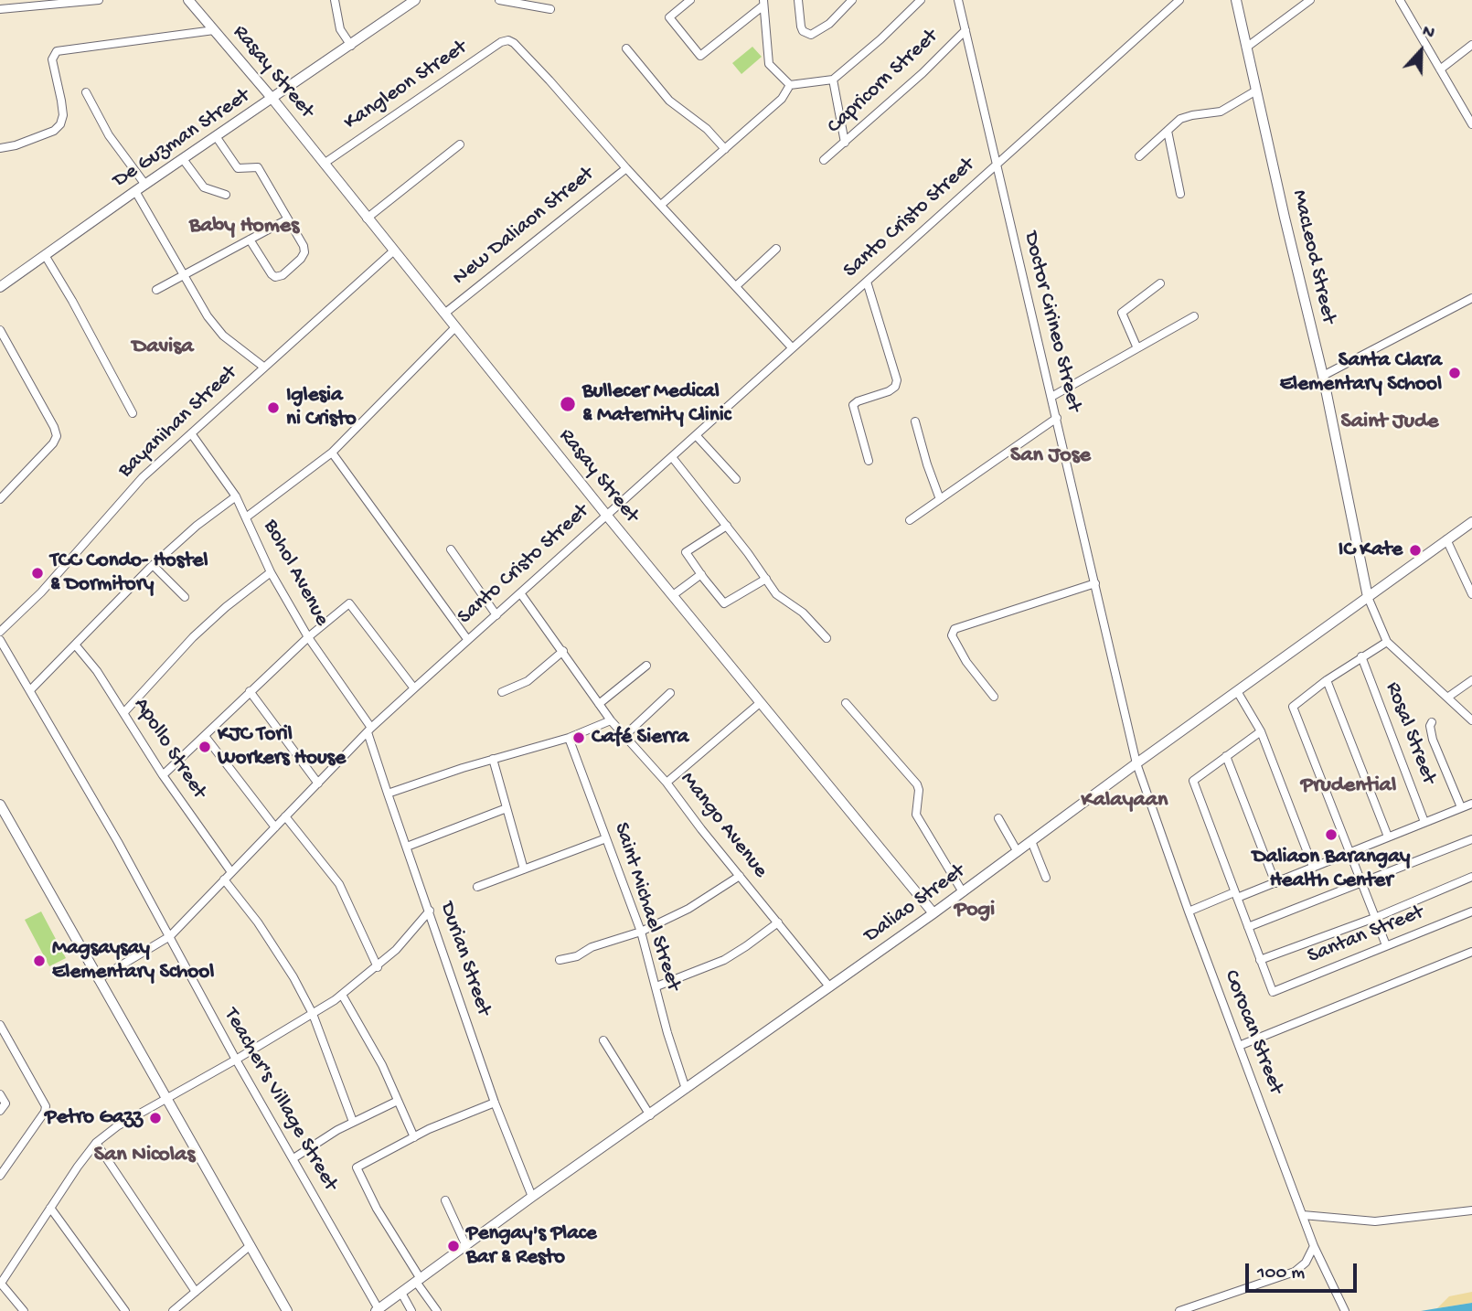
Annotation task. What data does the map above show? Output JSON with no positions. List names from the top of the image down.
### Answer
{
  "streets": {
    "street": [
      "Rasay Street",
      "Capricorn Street",
      "Kangleon Street",
      "De Guzman Street",
      "Santo Cristo Street",
      "New Daliaon Street",
      "MacLeod Street",
      "Doctor Cirineo Street",
      "Bayanihan Street",
      "Bohol Avenue",
      "Rosal Street",
      "Apollo Street",
      "Mango Avenue",
      "Daliao Street",
      "Saint Michael Street",
      "Santan Street",
      "Durian Street",
      "Corocan Street",
      "Teacher's Village Street"
    ]
  },
  "crossings": [
    ["Rasay Street", "Kangleon Street"],
    ["Rasay Street", "De Guzman Street"],
    ["Rasay Street", "Santo Cristo Street"],
    ["Rasay Street", "New Daliaon Street"],
    ["Rasay Street", "Bayanihan Street"],
    ["Rasay Street", "Daliao Street"],
    ["Capricorn Street", "Doctor Cirineo Street"],
    ["Kangleon Street", "New Daliaon Street"],
    ["Santo Cristo Street", "Doctor Cirineo Street"],
    ["Santo Cristo Street", "Bohol Avenue"],
    ["Santo Cristo Street", "Apollo Street"],
    ["Santo Cristo Street", "Mango Avenue"],
    ["Santo Cristo Street", "Durian Street"],
    ["Santo Cristo Street", "Teacher's Village Street"],
    ["MacLeod Street", "Daliao Street"],
    ["Doctor Cirineo Street", "Daliao Street"],
    ["Doctor Cirineo Street", "Corocan Street"],
    ["Bayanihan Street", "Bohol Avenue"],
    ["Bohol Avenue", "Durian Street"],
    ["Mango Avenue", "Daliao Street"],
    ["Daliao Street", "Saint Michael Street"],
    ["Daliao Street", "Durian Street"],
    ["Daliao Street", "Corocan Street"],
    ["Daliao Street", "Teacher's Village Street"]
  ],
  "districts": [
    "Baby Homes",
    "Davisa",
    "Saint Jude",
    "San Jose",
    "Prudential",
    "Kalayaan",
    "Pogi",
    "San Nicolas"
  ],
  "places": [
    "Santa Clara Elementary School",
    "Bullecer Medical & Maternity Clinic",
    "Iglesia ni Cristo",
    "IC Kate",
    "TCC Condo- Hostel & Dormitory",
    "Café Sierra",
    "KJC Toril Workers House",
    "Daliaon Barangay Health Center",
    "Magsaysay Elementary School",
    "Petro Gazz",
    "Pengay's Place Bar & Resto"
  ],
  "scale_bar": "100 m",
  "north": "top"
}
